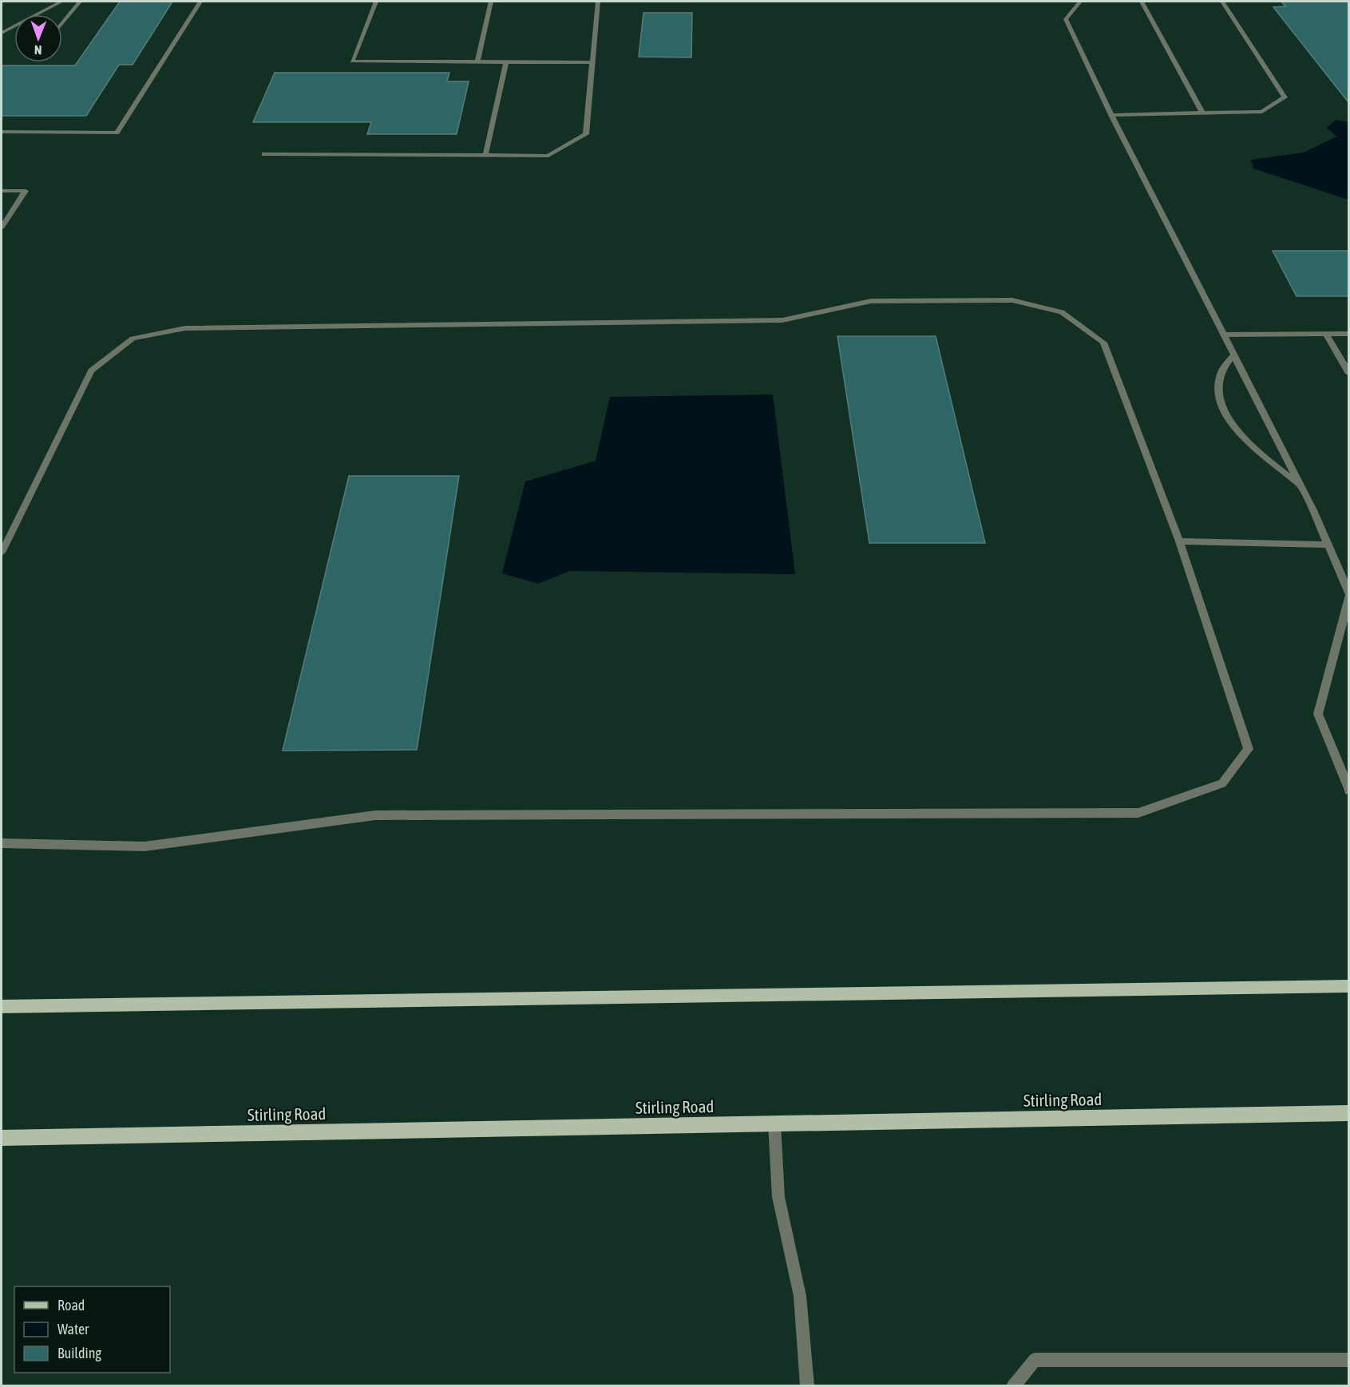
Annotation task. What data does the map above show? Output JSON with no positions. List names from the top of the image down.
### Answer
{
  "streets": {
    "main road": ["Stirling Road"]
  },
  "legend": ["Road", "Water", "Building"],
  "north": "bottom"
}
